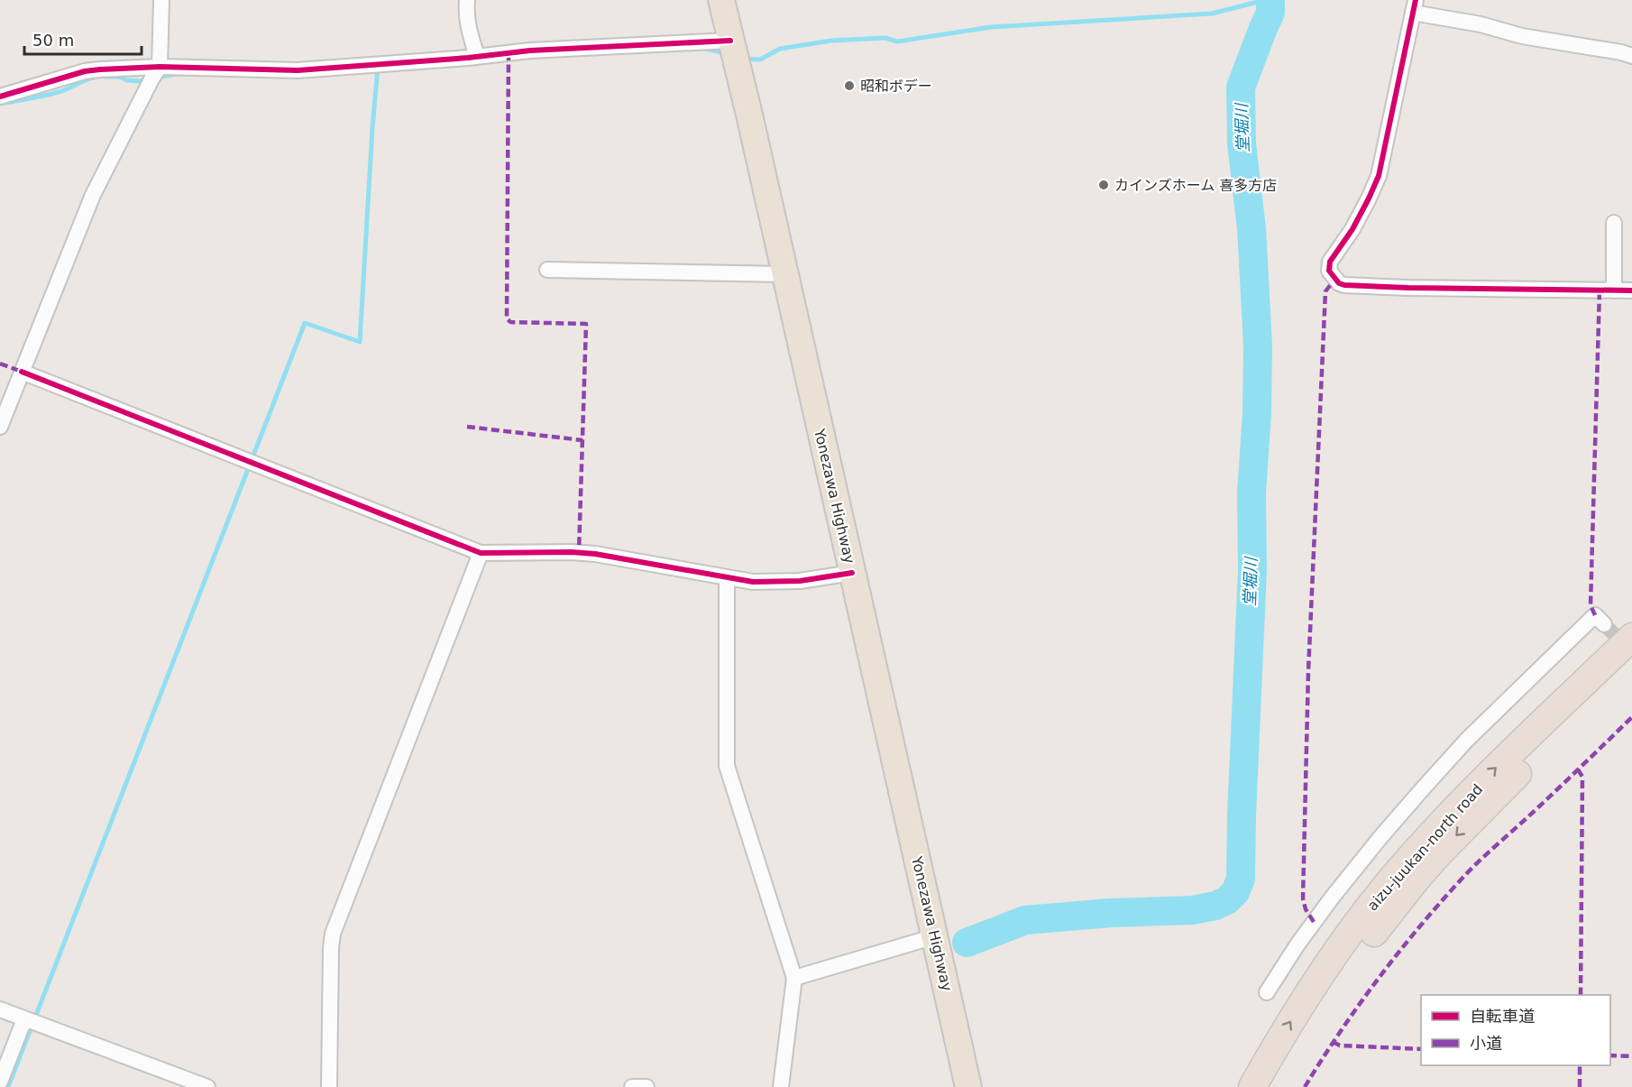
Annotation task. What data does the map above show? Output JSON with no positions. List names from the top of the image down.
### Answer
{
  "streets": {
    "highway": ["Yonezawa Highway", "aizu-juukan-north road"]
  },
  "water": ["堂堀川"],
  "places": ["昭和ボデー", "カインズホーム 喜多方店"],
  "legend": ["自転車道", "小道"],
  "scale_bar": "50 m"
}
